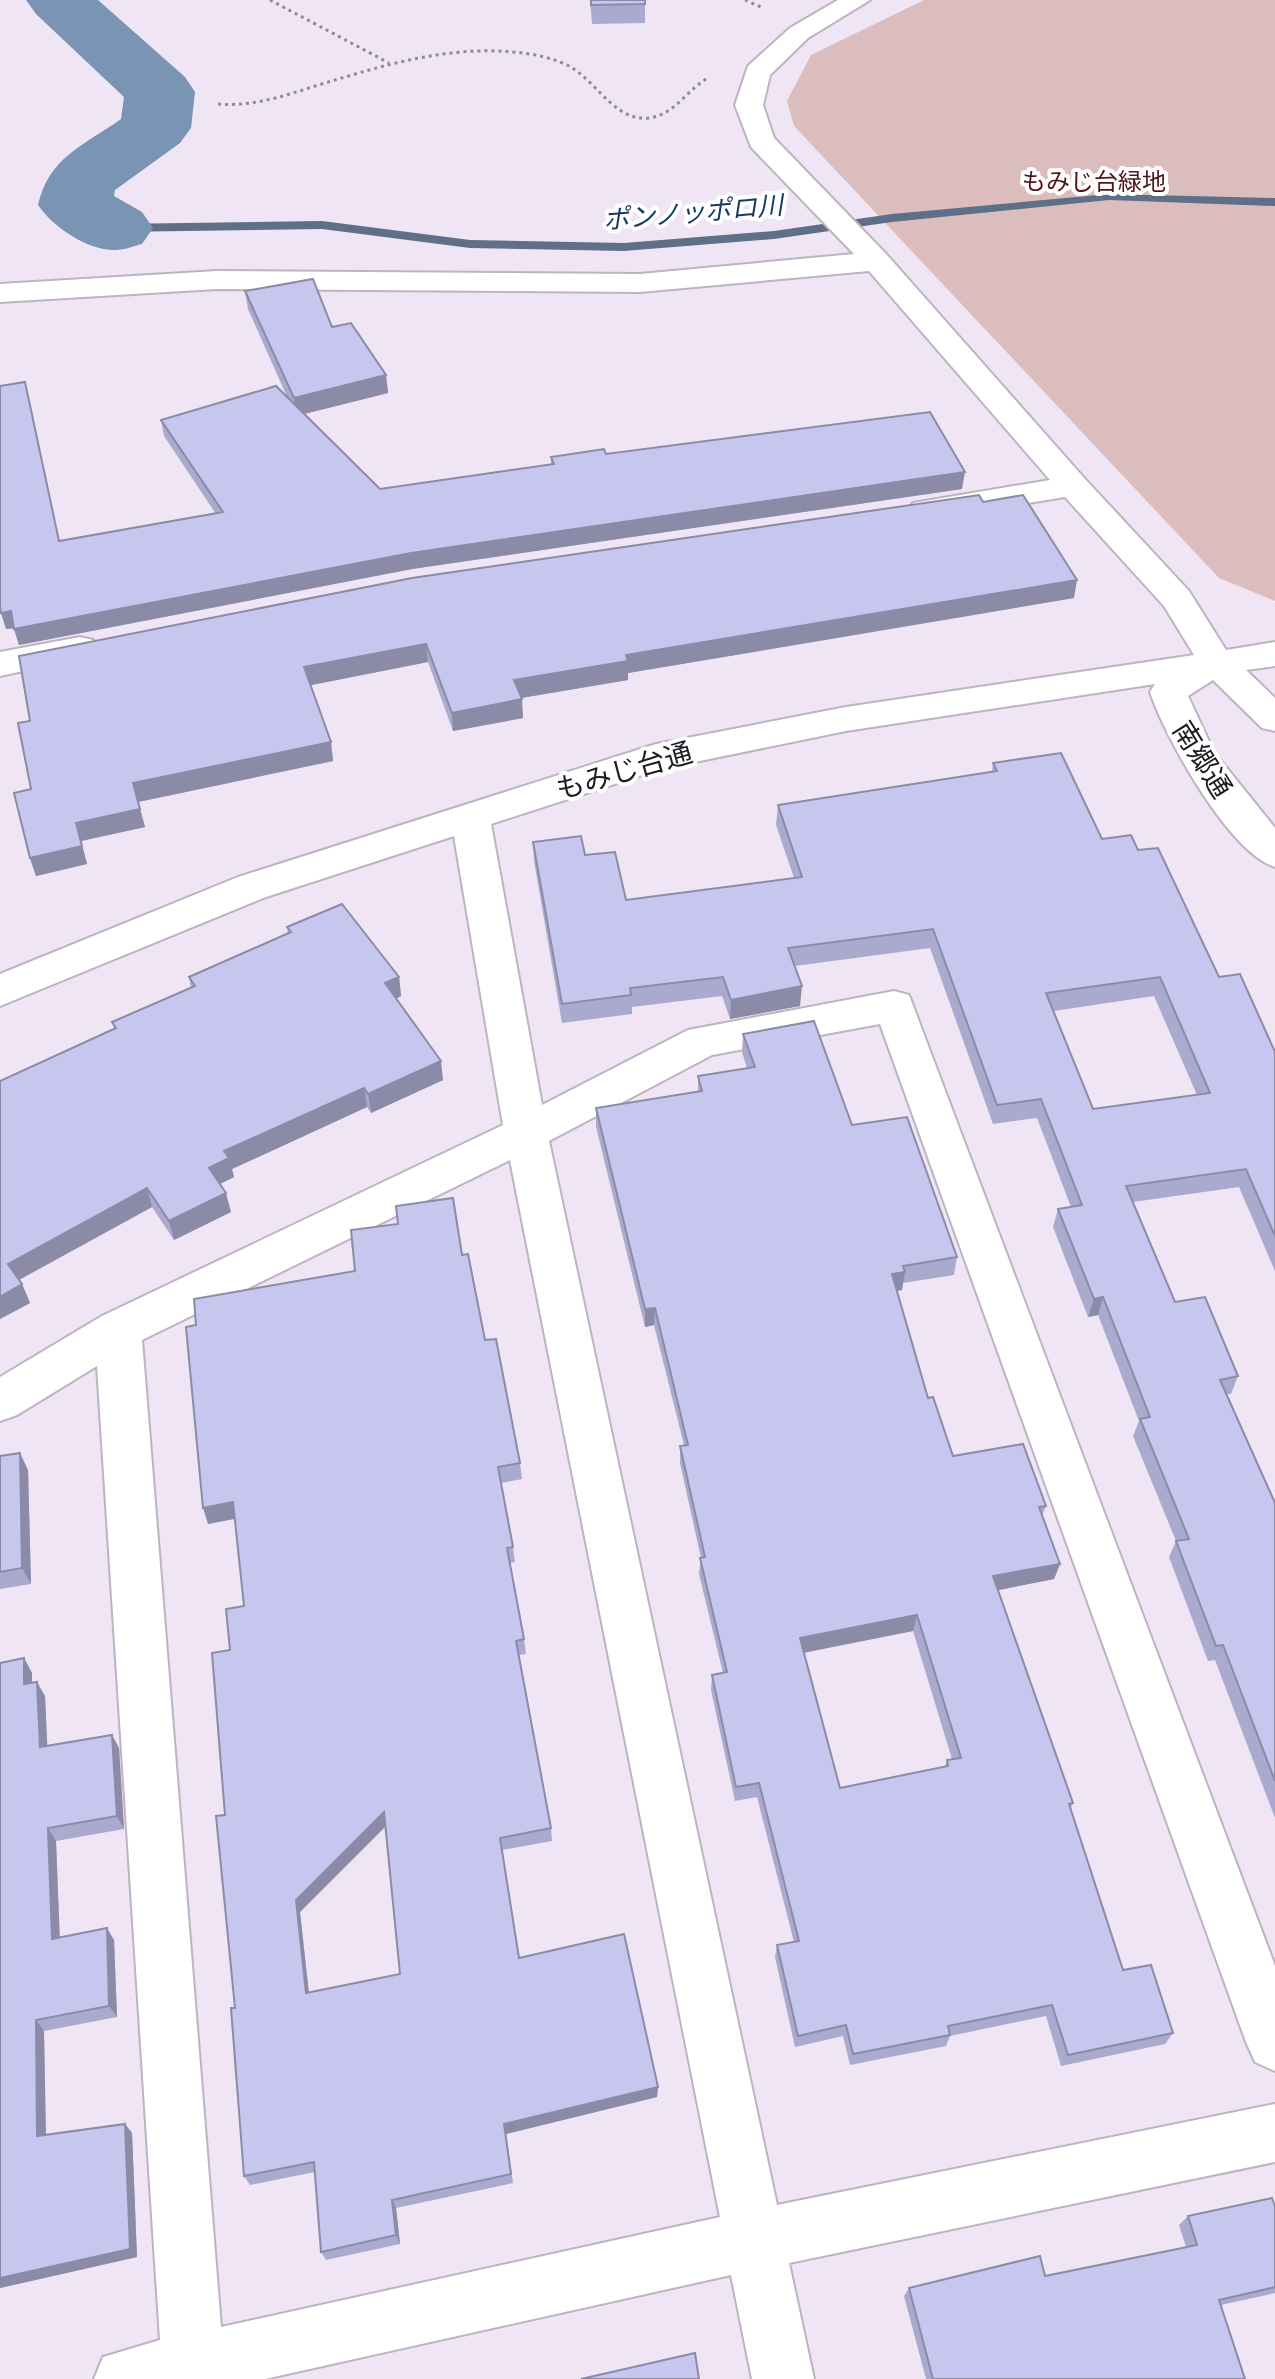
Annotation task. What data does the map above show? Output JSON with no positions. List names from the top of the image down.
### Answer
{
  "streets": {
    "street": ["南郷通", "もみじ台通"]
  },
  "crossings": [
    ["南郷通", "もみじ台通"]
  ],
  "water": ["ポンノッポロ川"],
  "parks": ["もみじ台緑地"]
}
